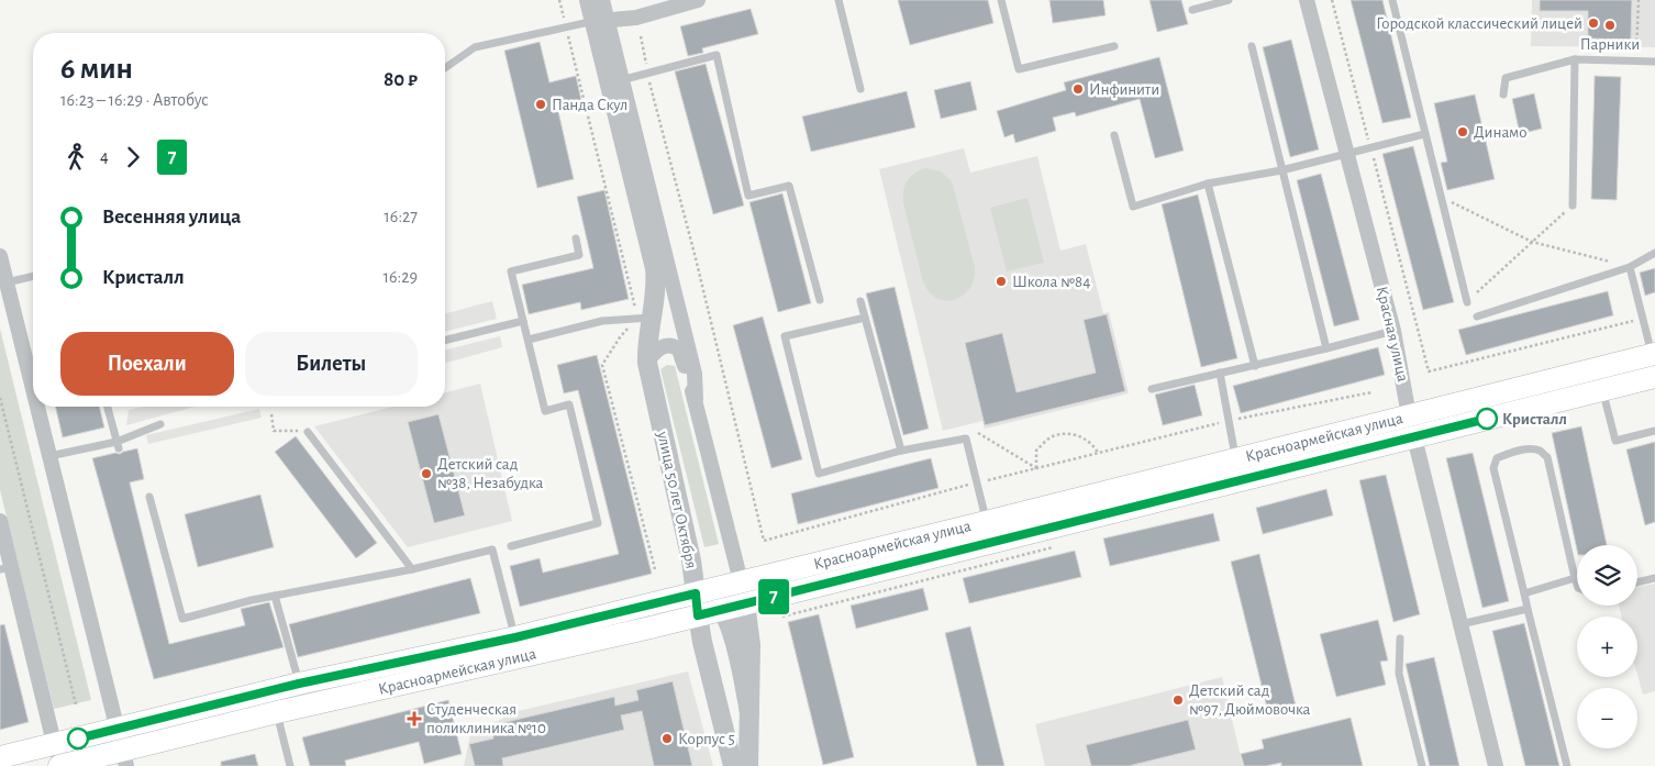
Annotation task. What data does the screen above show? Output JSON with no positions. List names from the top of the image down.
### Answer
{
  "streets": {
    "main road": ["Красная улица", "Красноармейская улица", "улица 50 лет Октября"]
  },
  "crossings": [
    ["Красная улица", "Красноармейская улица"],
    ["Красноармейская улица", "улица 50 лет Октября"]
  ],
  "places": {
    "other": [
      "Городской классический лицей",
      "Парники",
      "Инфинити",
      "Панда Скул",
      "Динамо",
      "Школа №84",
      "Кристалл",
      "Детский сад №38, Незабудка",
      "Детский сад №97, Дюймовочка",
      "Корпус 5"
    ],
    "health": ["Студенческая поликлиника №10"]
  },
  "lines": ["bus line 7"],
  "page": {
    "on_map": "7",
    "heading": ["6 мин", "16:23 – 16:29 · Автобус", "80 ₽"],
    "legs": ["4", "7"],
    "list": [
      {
        "name": "Весенняя улица",
        "value": "16:27"
      },
      {
        "name": "Кристалл",
        "value": "16:29"
      }
    ],
    "buttons": ["Поехали", "Билеты"],
    "map_buttons": ["+", "−"]
  }
}
